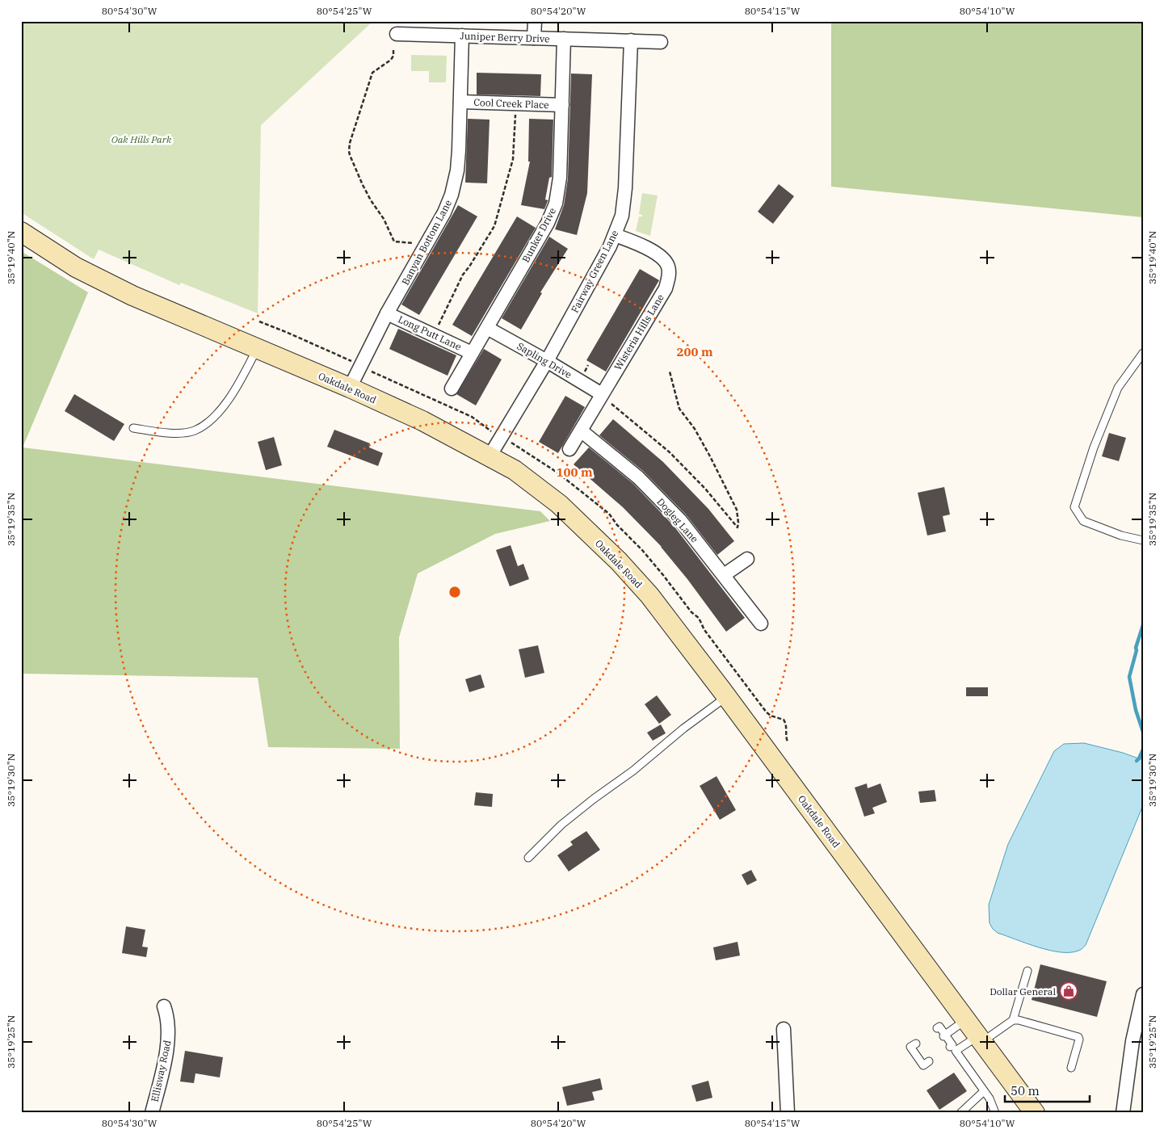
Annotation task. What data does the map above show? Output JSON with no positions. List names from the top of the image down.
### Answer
{
  "streets": {
    "main road": ["Oakdale Road"],
    "street": [
      "Juniper Berry Drive",
      "Cool Creek Place",
      "Bunker Drive",
      "Banyan Bottom Lane",
      "Fairway Green Lane",
      "Wisteria Hills Lane",
      "Long Putt Lane",
      "Sapling Drive",
      "Dogleg Lane",
      "Ellisway Road"
    ]
  },
  "crossings": [
    ["Juniper Berry Drive", "Bunker Drive"],
    ["Juniper Berry Drive", "Banyan Bottom Lane"],
    ["Juniper Berry Drive", "Fairway Green Lane"],
    ["Cool Creek Place", "Bunker Drive"],
    ["Cool Creek Place", "Banyan Bottom Lane"],
    ["Bunker Drive", "Long Putt Lane"],
    ["Bunker Drive", "Sapling Drive"],
    ["Banyan Bottom Lane", "Long Putt Lane"],
    ["Banyan Bottom Lane", "Oakdale Road"],
    ["Fairway Green Lane", "Wisteria Hills Lane"],
    ["Fairway Green Lane", "Sapling Drive"],
    ["Fairway Green Lane", "Oakdale Road"],
    ["Wisteria Hills Lane", "Sapling Drive"],
    ["Wisteria Hills Lane", "Dogleg Lane"]
  ],
  "parks": ["Oak Hills Park"],
  "places": {
    "shop": ["Dollar General"]
  },
  "scale_bar": "50 m",
  "coordinates": [
    "80°54'30\"W",
    "80°54'25\"W",
    "80°54'20\"W",
    "80°54'15\"W",
    "80°54'10\"W",
    "35°19'40\"N",
    "35°19'35\"N",
    "35°19'30\"N",
    "35°19'25\"N"
  ],
  "rings": ["200 m", "100 m"]
}
